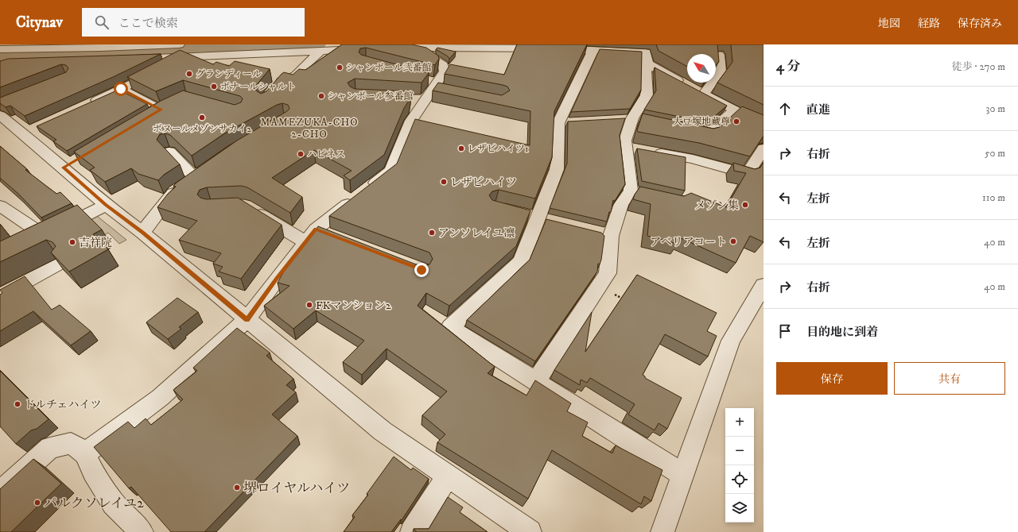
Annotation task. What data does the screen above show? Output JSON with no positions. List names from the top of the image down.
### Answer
{
  "districts": ["MAMEZUKA-CHO 2-CHO"],
  "places": [
    "シャンボール弐番館",
    "グランディール",
    "ボナールシャルト",
    "シャンボール参番館",
    "ボヌールメゾンサカイ2",
    "大豆塚地蔵尊",
    "レザビハイツ1",
    "ハピネス",
    "レザビハイツ",
    "メゾン集",
    "アンソレイユ凛",
    "アベリアコート",
    "吉祥院",
    "FKマンション2",
    "ドルチェハイツ",
    "堺ロイヤルハイツ",
    "パルクソレイユ2"
  ],
  "north": "top left",
  "page": {
    "header": "Citynav",
    "search": "ここで検索",
    "nav": ["地図", "経路", "保存済み"],
    "heading": ["4 分", "徒歩 · 270 m"],
    "list": [
      ["直進", "30 m"],
      ["右折", "50 m"],
      ["左折", "110 m"],
      ["左折", "40 m"],
      ["右折", "40 m"],
      "目的地に到着"
    ],
    "buttons": ["保存", "共有"],
    "map_buttons": ["+", "−"]
  }
}
